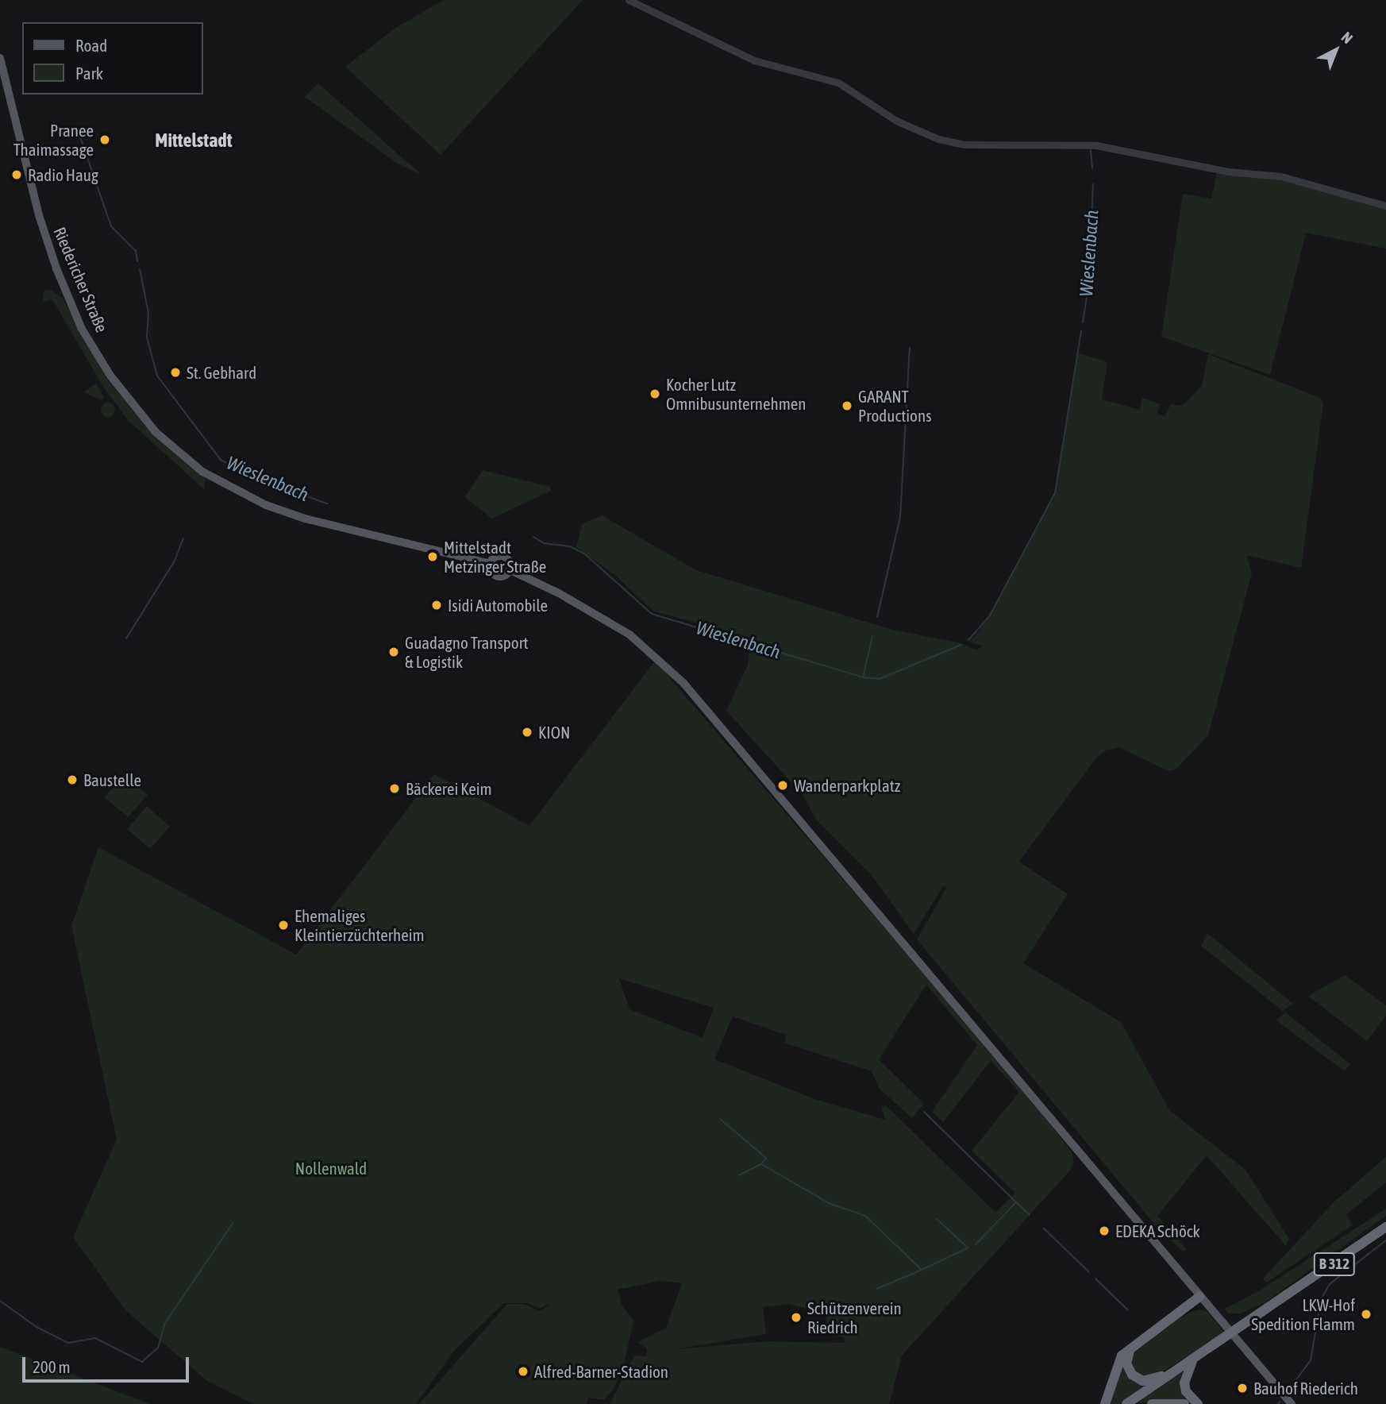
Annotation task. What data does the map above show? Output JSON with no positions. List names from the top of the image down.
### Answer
{
  "streets": {
    "highway": ["B 312"],
    "main road": ["Riedericher Straße"]
  },
  "districts": ["Mittelstadt"],
  "water": ["Wieslenbach"],
  "parks": ["Nollenwald"],
  "places": [
    "Pranee Thaimassage",
    "Radio Haug",
    "St. Gebhard",
    "Kocher Lutz Omnibusunternehmen",
    "GARANT Productions",
    "Mittelstadt Metzinger Straße",
    "Isidi Automobile",
    "Guadagno Transport & Logistik",
    "KION",
    "Baustelle",
    "Wanderparkplatz",
    "Bäckerei Keim",
    "Ehemaliges Kleintierzüchterheim",
    "EDEKA Schöck",
    "LKW-Hof Spedition Flamm",
    "Schützenverein Riedrich",
    "Alfred-Barner-Stadion",
    "Bauhof Riederich"
  ],
  "legend": ["Road", "Park"],
  "scale_bar": "200 m",
  "north": "top right"
}
